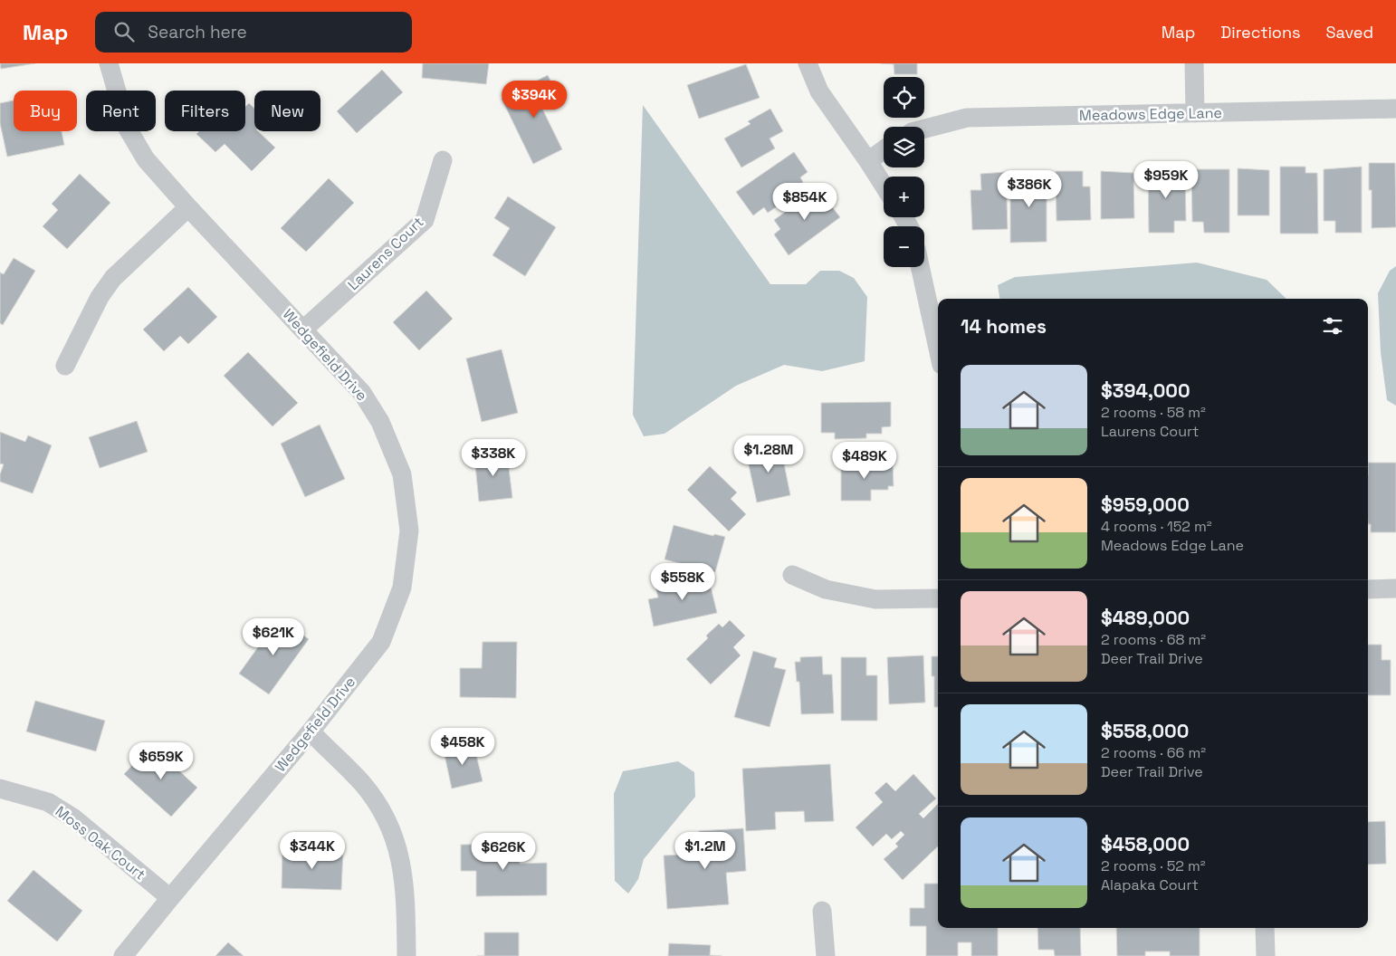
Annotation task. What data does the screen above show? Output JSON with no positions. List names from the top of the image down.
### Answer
{
  "streets": {
    "street": [
      "Meadows Edge Lane",
      "Laurens Court",
      "Wedgefield Drive",
      "Moss Oak Court"
    ]
  },
  "crossings": [
    ["Laurens Court", "Wedgefield Drive"],
    ["Wedgefield Drive", "Moss Oak Court"]
  ],
  "page": {
    "header": "Map",
    "search": "Search here",
    "nav": ["Map", "Directions", "Saved"],
    "map_buttons": ["+", "−"],
    "price": [
      "$394K",
      "$959K",
      "$386K",
      "$854K",
      "$1.28M",
      "$338K",
      "$489K",
      "$558K",
      "$621K",
      "$458K",
      "$659K",
      "$344K",
      "$1.2M",
      "$626K"
    ],
    "chip": [
      "Buy",
      "Rent",
      "Filters",
      "New"
    ],
    "heading": "14 homes",
    "list": [
      {
        "name": "$394,000",
        "note": "2 rooms · 58 m² · Laurens Court"
      },
      {
        "name": "$959,000",
        "note": "4 rooms · 152 m² · Meadows Edge Lane"
      },
      {
        "name": "$489,000",
        "note": "2 rooms · 68 m² · Deer Trail Drive"
      },
      {
        "name": "$558,000",
        "note": "2 rooms · 66 m² · Deer Trail Drive"
      },
      {
        "name": "$458,000",
        "note": "2 rooms · 52 m² · Alapaka Court"
      }
    ]
  }
}
